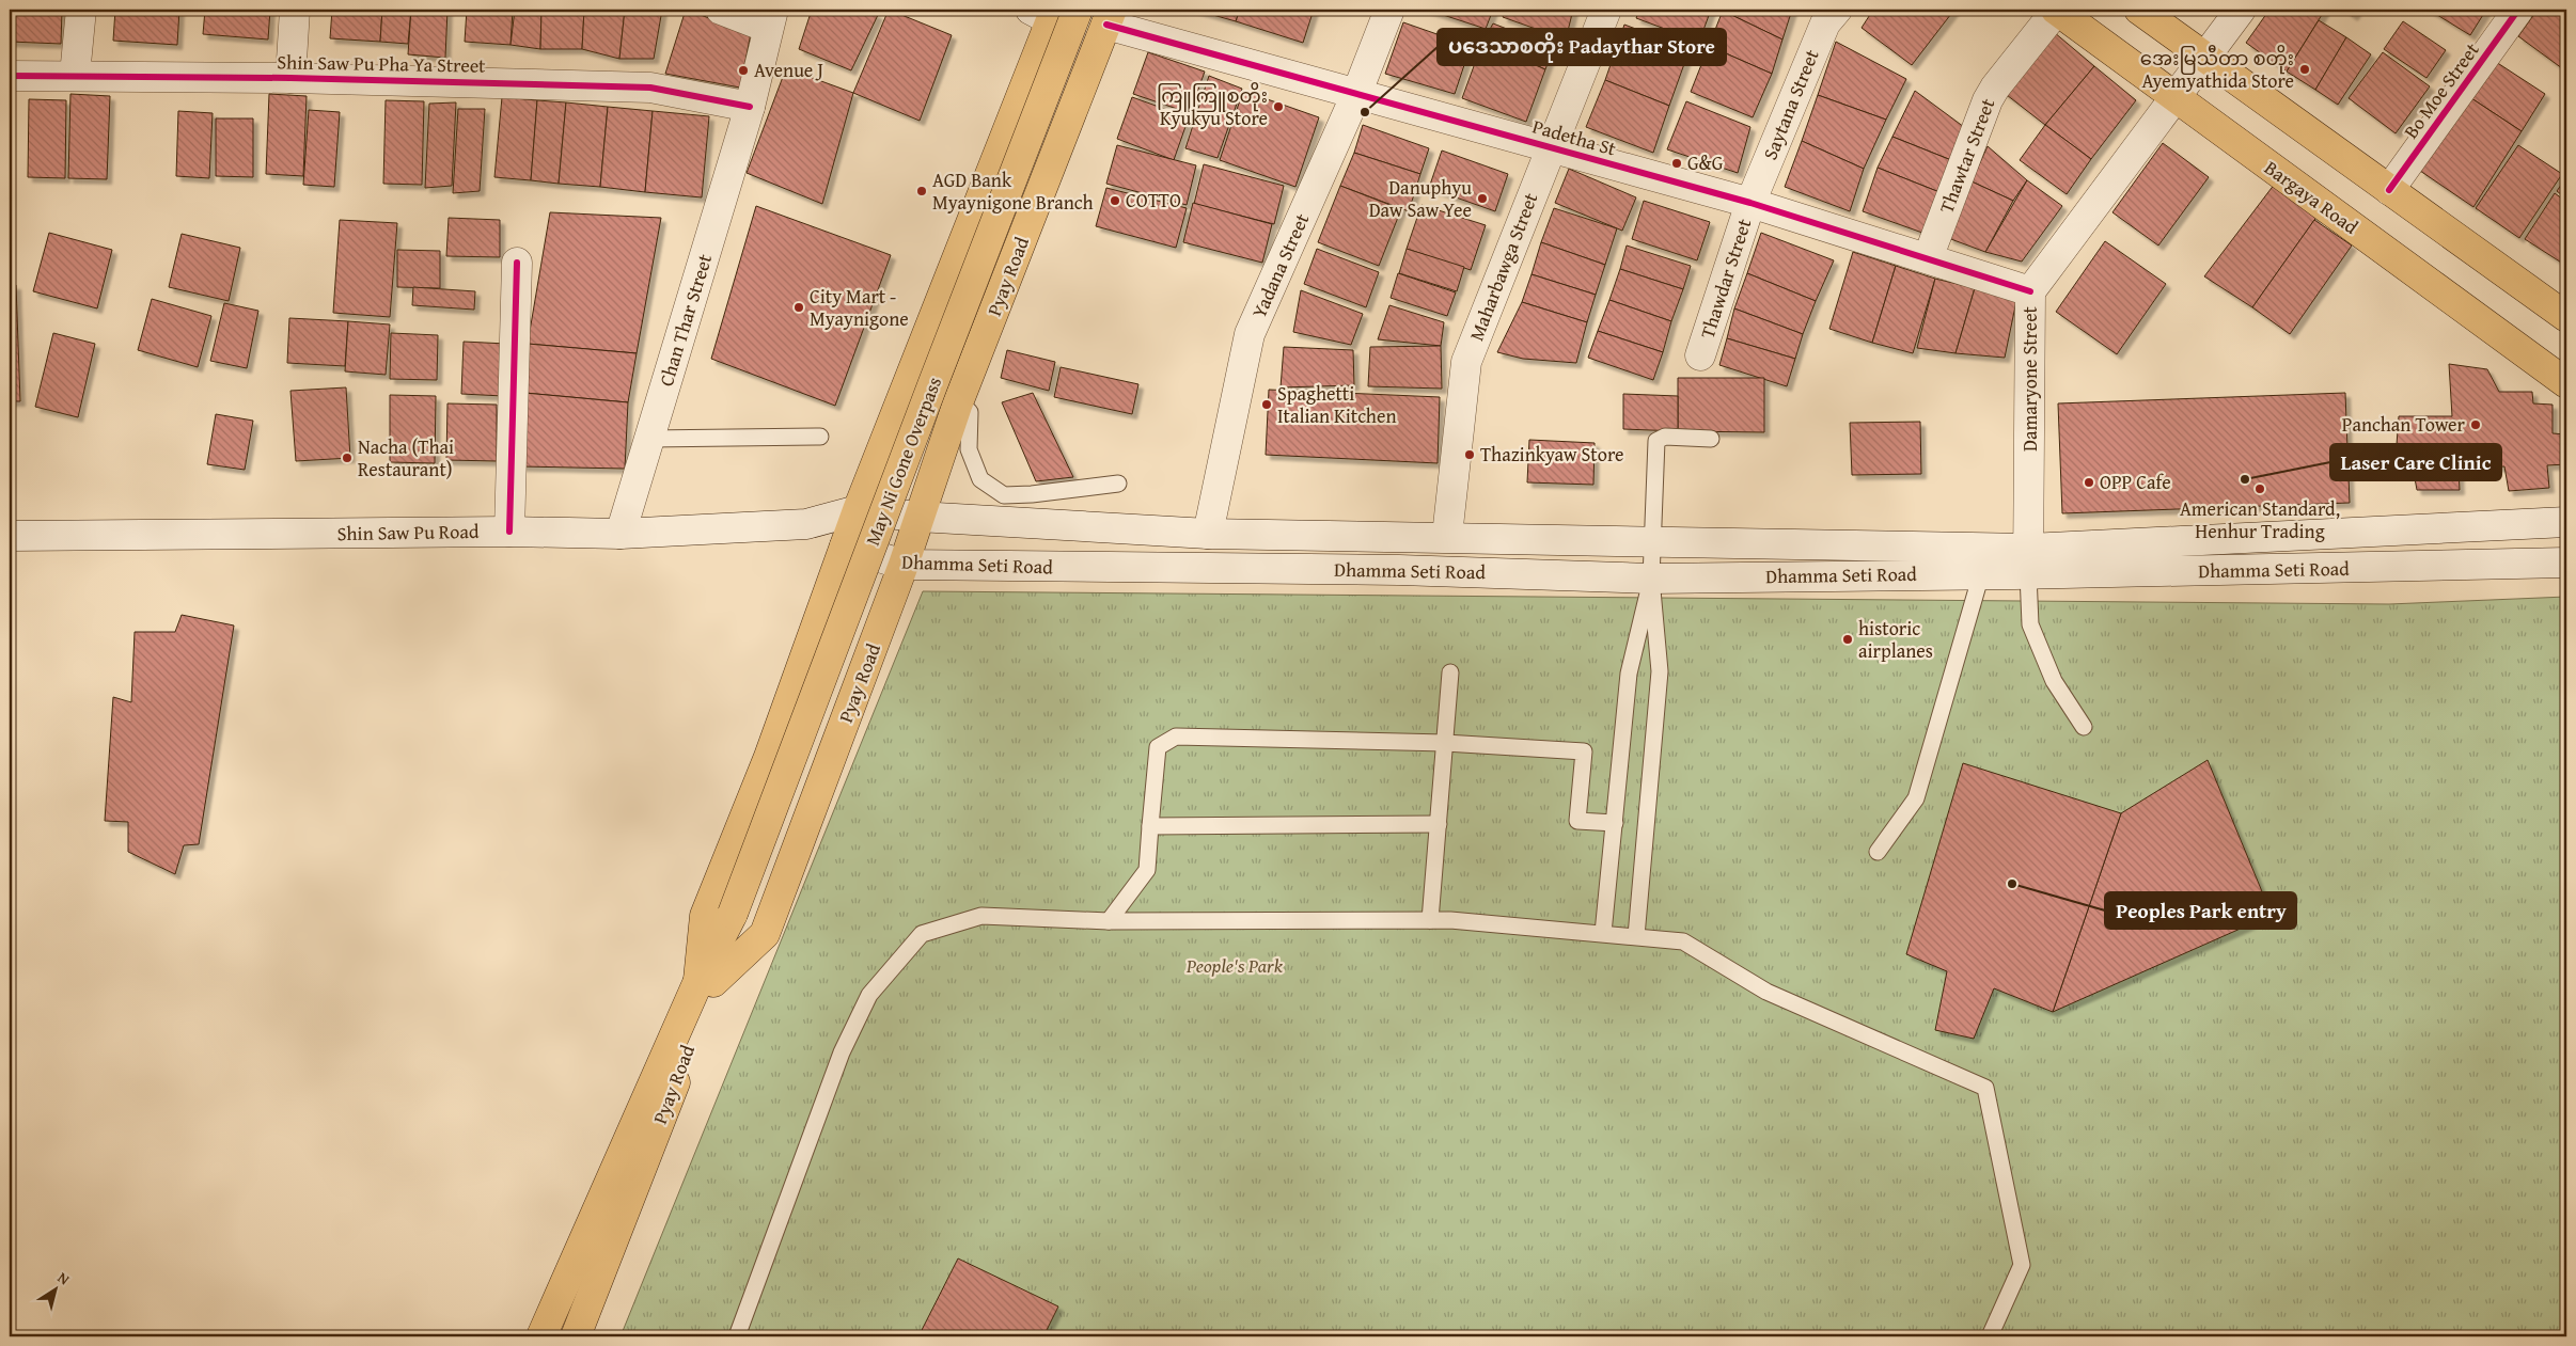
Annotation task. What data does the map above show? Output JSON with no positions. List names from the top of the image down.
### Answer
{
  "streets": {
    "main road": ["Bargaya Road", "Pyay Road", "May Ni Gone Overpass"],
    "street": [
      "Shin Saw Pu Pha Ya Street",
      "Bo Moe Street",
      "Saytana Street",
      "Padetha St",
      "Thawtar Street",
      "Yadana Street",
      "Maharbawga Street",
      "Thawdar Street",
      "Chan Thar Street",
      "Damaryone Street",
      "Shin Saw Pu Road",
      "Dhamma Seti Road"
    ]
  },
  "crossings": [
    ["Shin Saw Pu Pha Ya Street", "Chan Thar Street"],
    ["Saytana Street", "Padetha St"],
    ["Saytana Street", "Thawdar Street"],
    ["Padetha St", "Thawtar Street"],
    ["Padetha St", "Yadana Street"],
    ["Padetha St", "Maharbawga Street"],
    ["Padetha St", "Pyay Road"],
    ["Padetha St", "Thawdar Street"],
    ["Padetha St", "Damaryone Street"],
    ["Thawtar Street", "Bargaya Road"],
    ["Bargaya Road", "Damaryone Street"],
    ["Yadana Street", "Dhamma Seti Road"],
    ["Maharbawga Street", "Dhamma Seti Road"],
    ["Pyay Road", "May Ni Gone Overpass"],
    ["Pyay Road", "Dhamma Seti Road"],
    ["Chan Thar Street", "Shin Saw Pu Road"],
    ["Damaryone Street", "Dhamma Seti Road"],
    ["Shin Saw Pu Road", "Dhamma Seti Road"]
  ],
  "parks": ["People's Park"],
  "places": [
    "အေးမြသီတာ စတိုး Ayemyathida Store",
    "Avenue J",
    "ကြူကြူစတိုး Kyukyu Store",
    "ပဒေသာစတိုး Padaythar Store",
    "G&G",
    "AGD Bank Myaynigone Branch",
    "Danuphyu Daw Saw Yee",
    "COTTO",
    "City Mart - Myaynigone",
    "Spaghetti Italian Kitchen",
    "Panchan Tower",
    "Thazinkyaw Store",
    "Nacha (Thai Restaurant)",
    "Laser Care Clinic",
    "OPP Cafe",
    "American Standard, Henhur Trading",
    "historic airplanes",
    "Peoples Park entry"
  ],
  "north": "top right"
}
